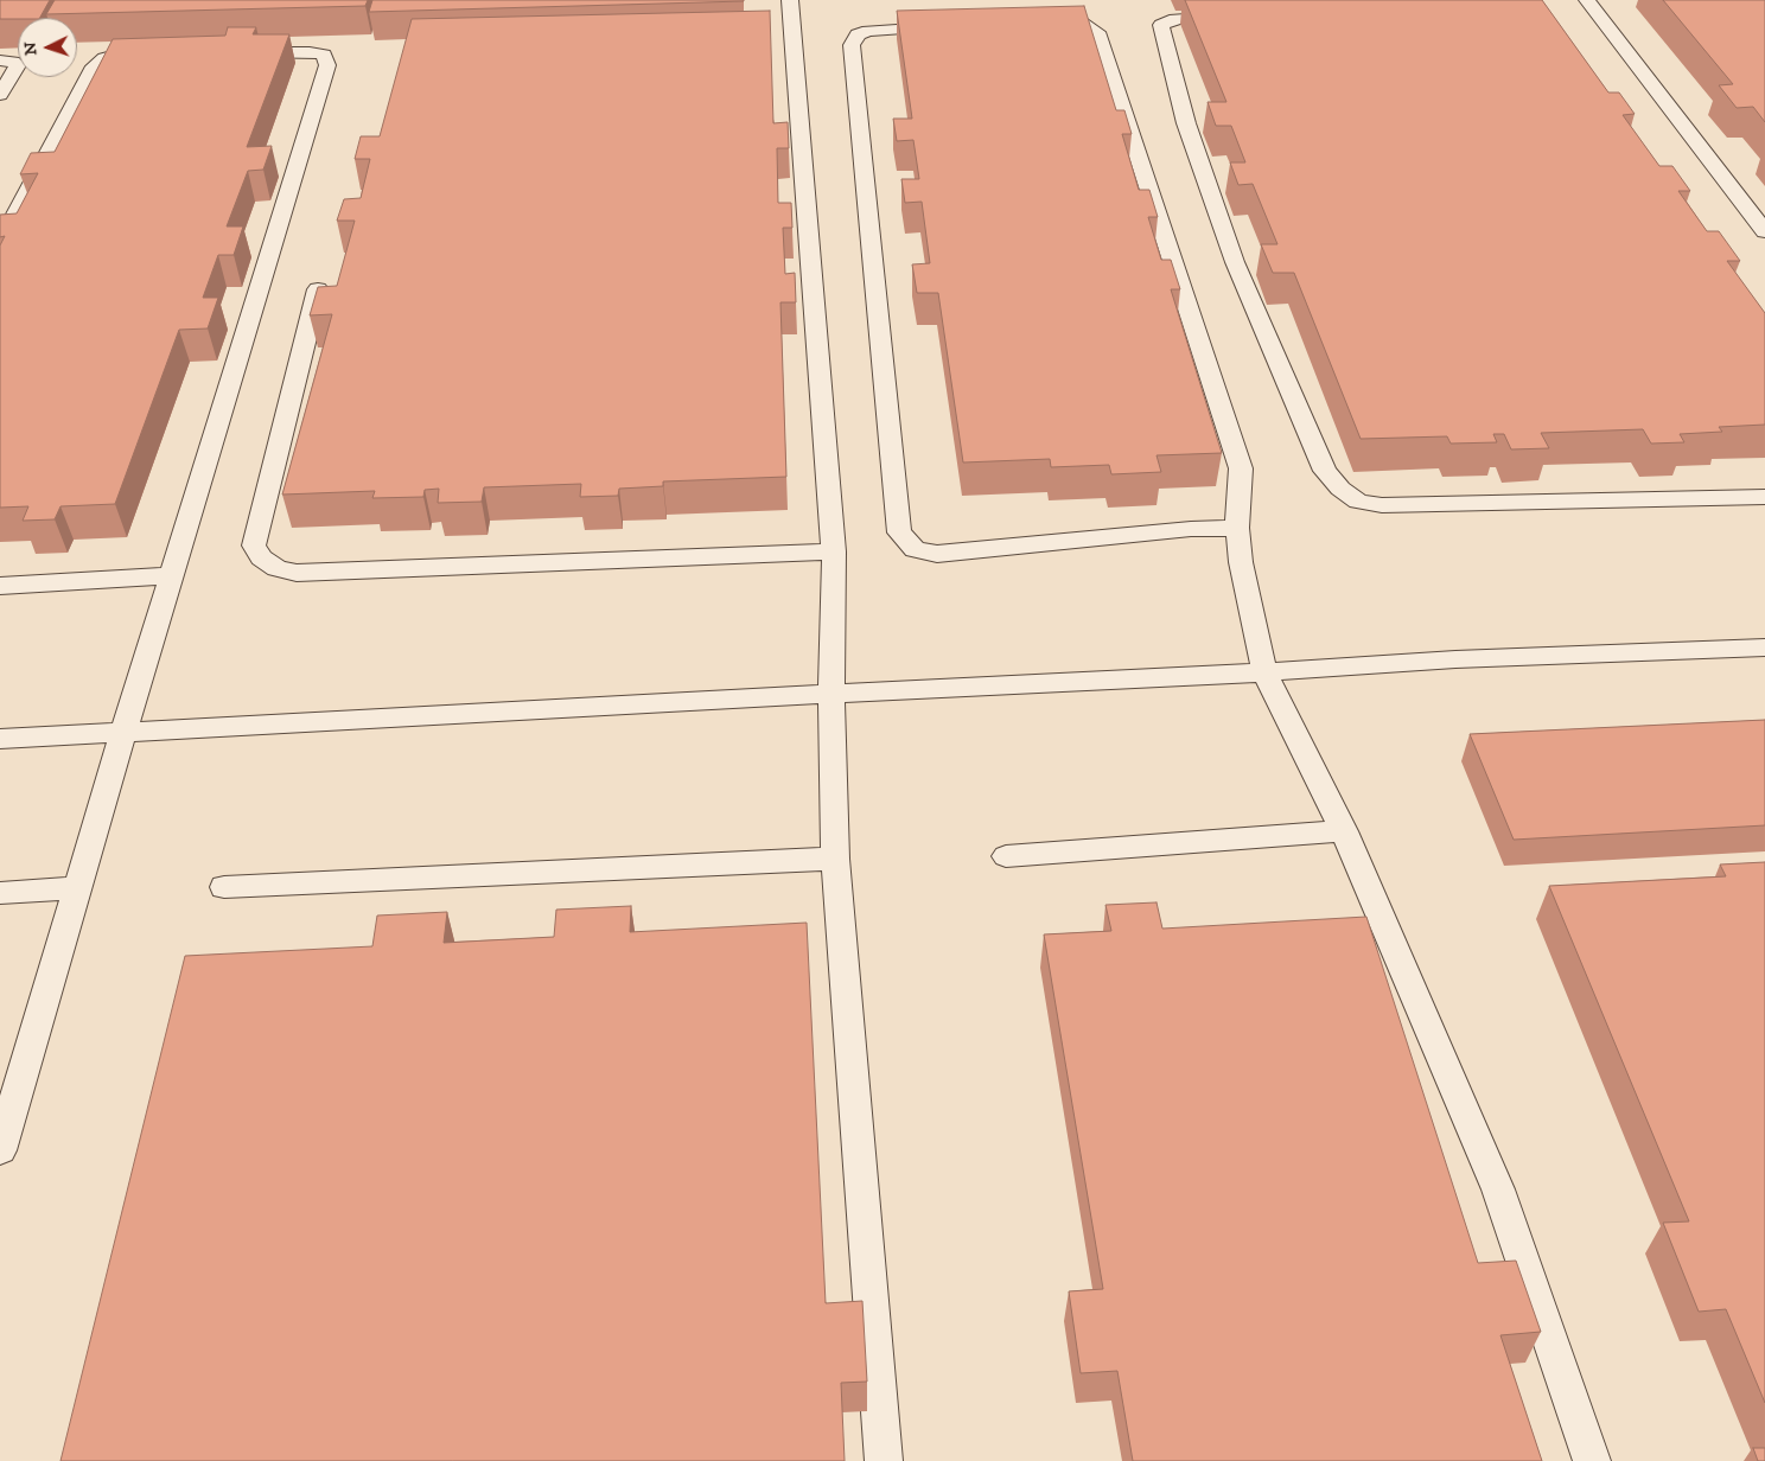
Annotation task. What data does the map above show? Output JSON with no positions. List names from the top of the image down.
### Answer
{
  "north": "left"
}
